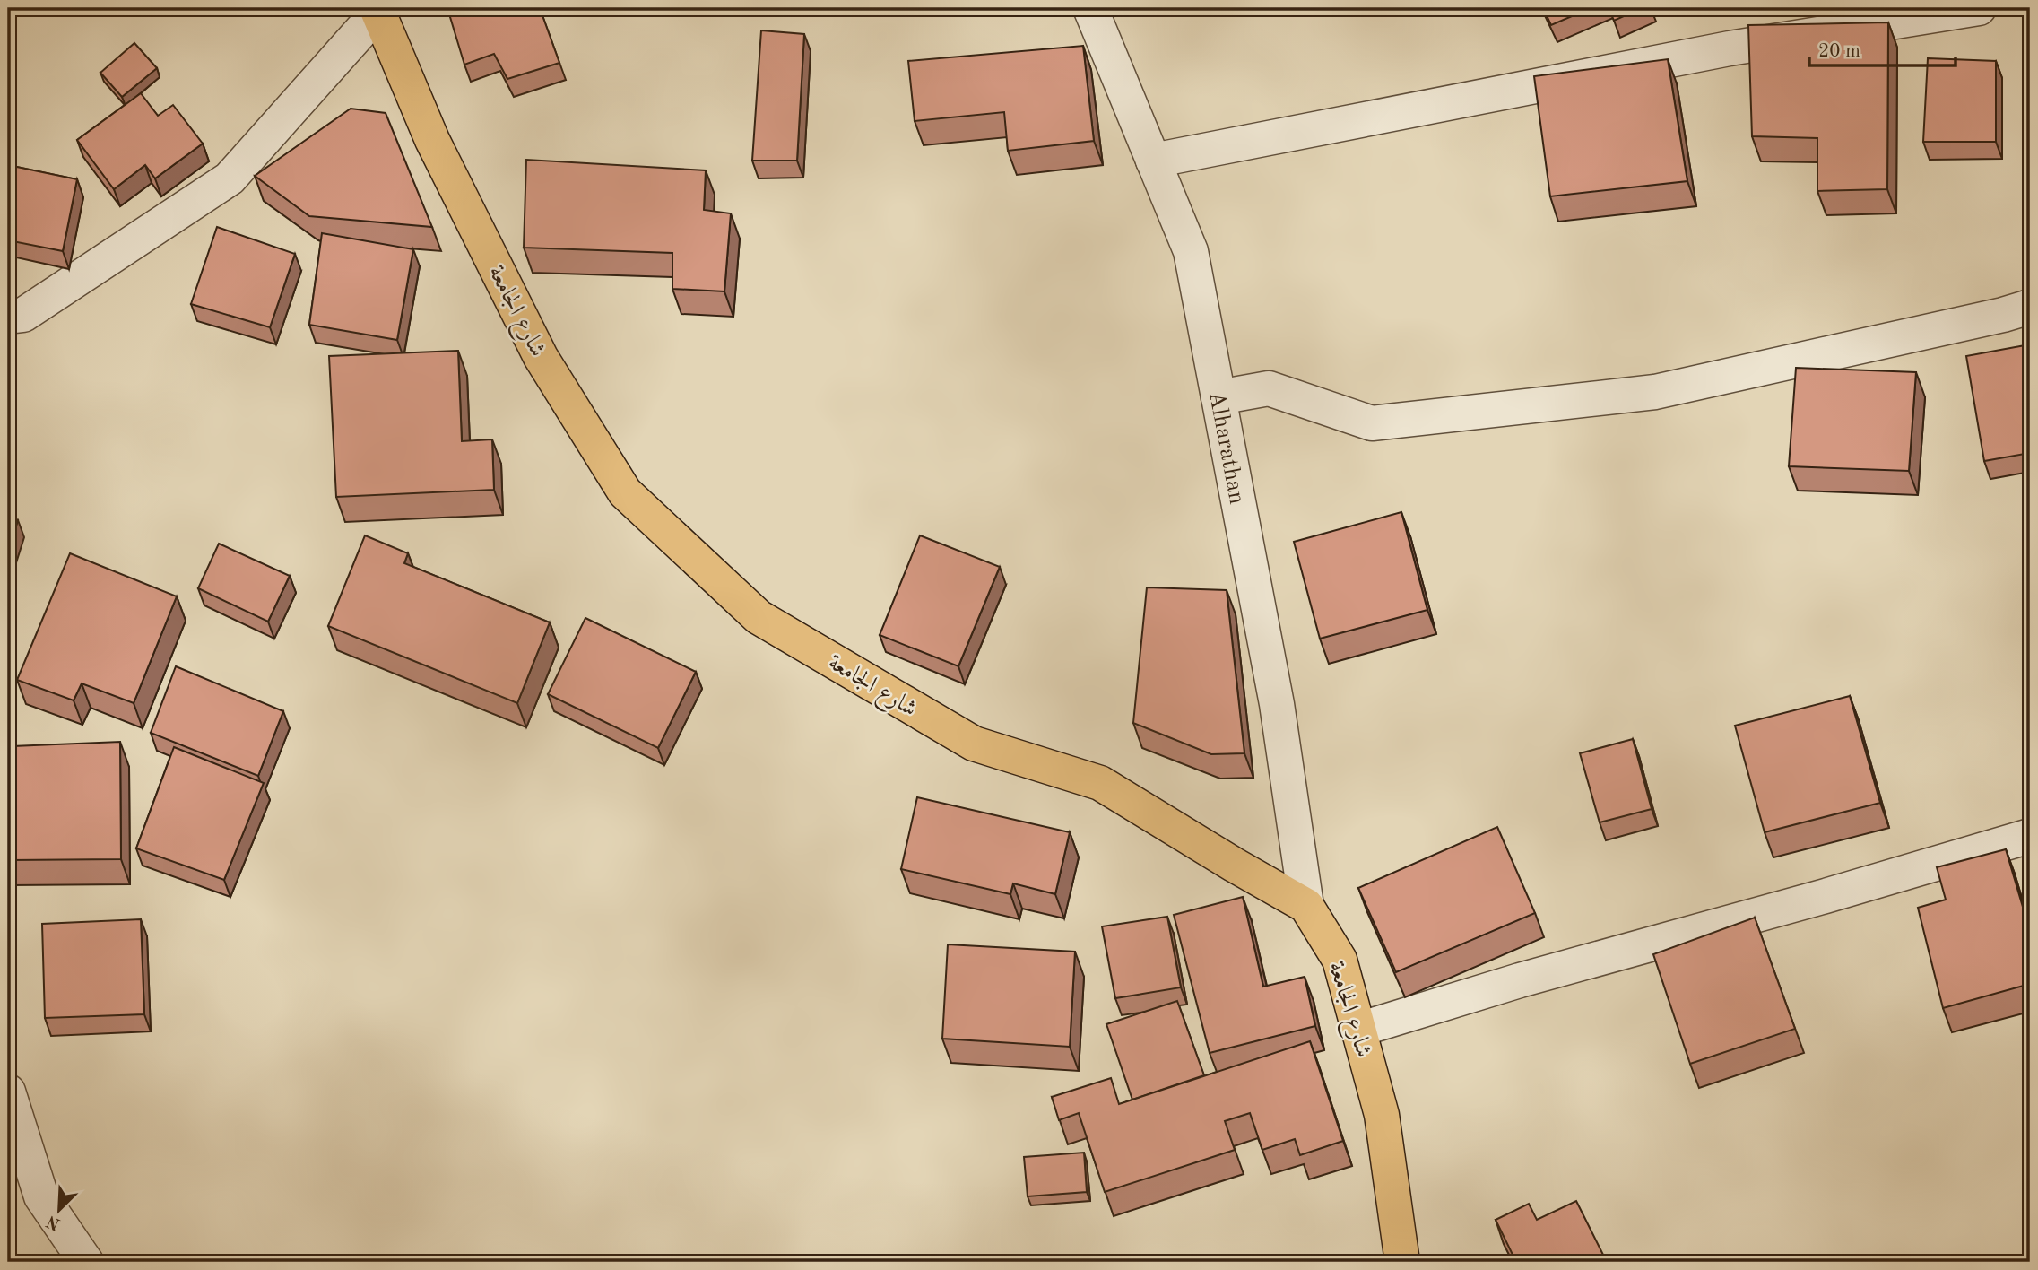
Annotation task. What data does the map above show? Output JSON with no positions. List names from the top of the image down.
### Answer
{
  "streets": {
    "main road": ["شارع الجامعة"],
    "street": ["Alharathan"]
  },
  "crossings": [
    ["شارع الجامعة", "Alharathan"]
  ],
  "scale_bar": "20 m",
  "north": "bottom left"
}
